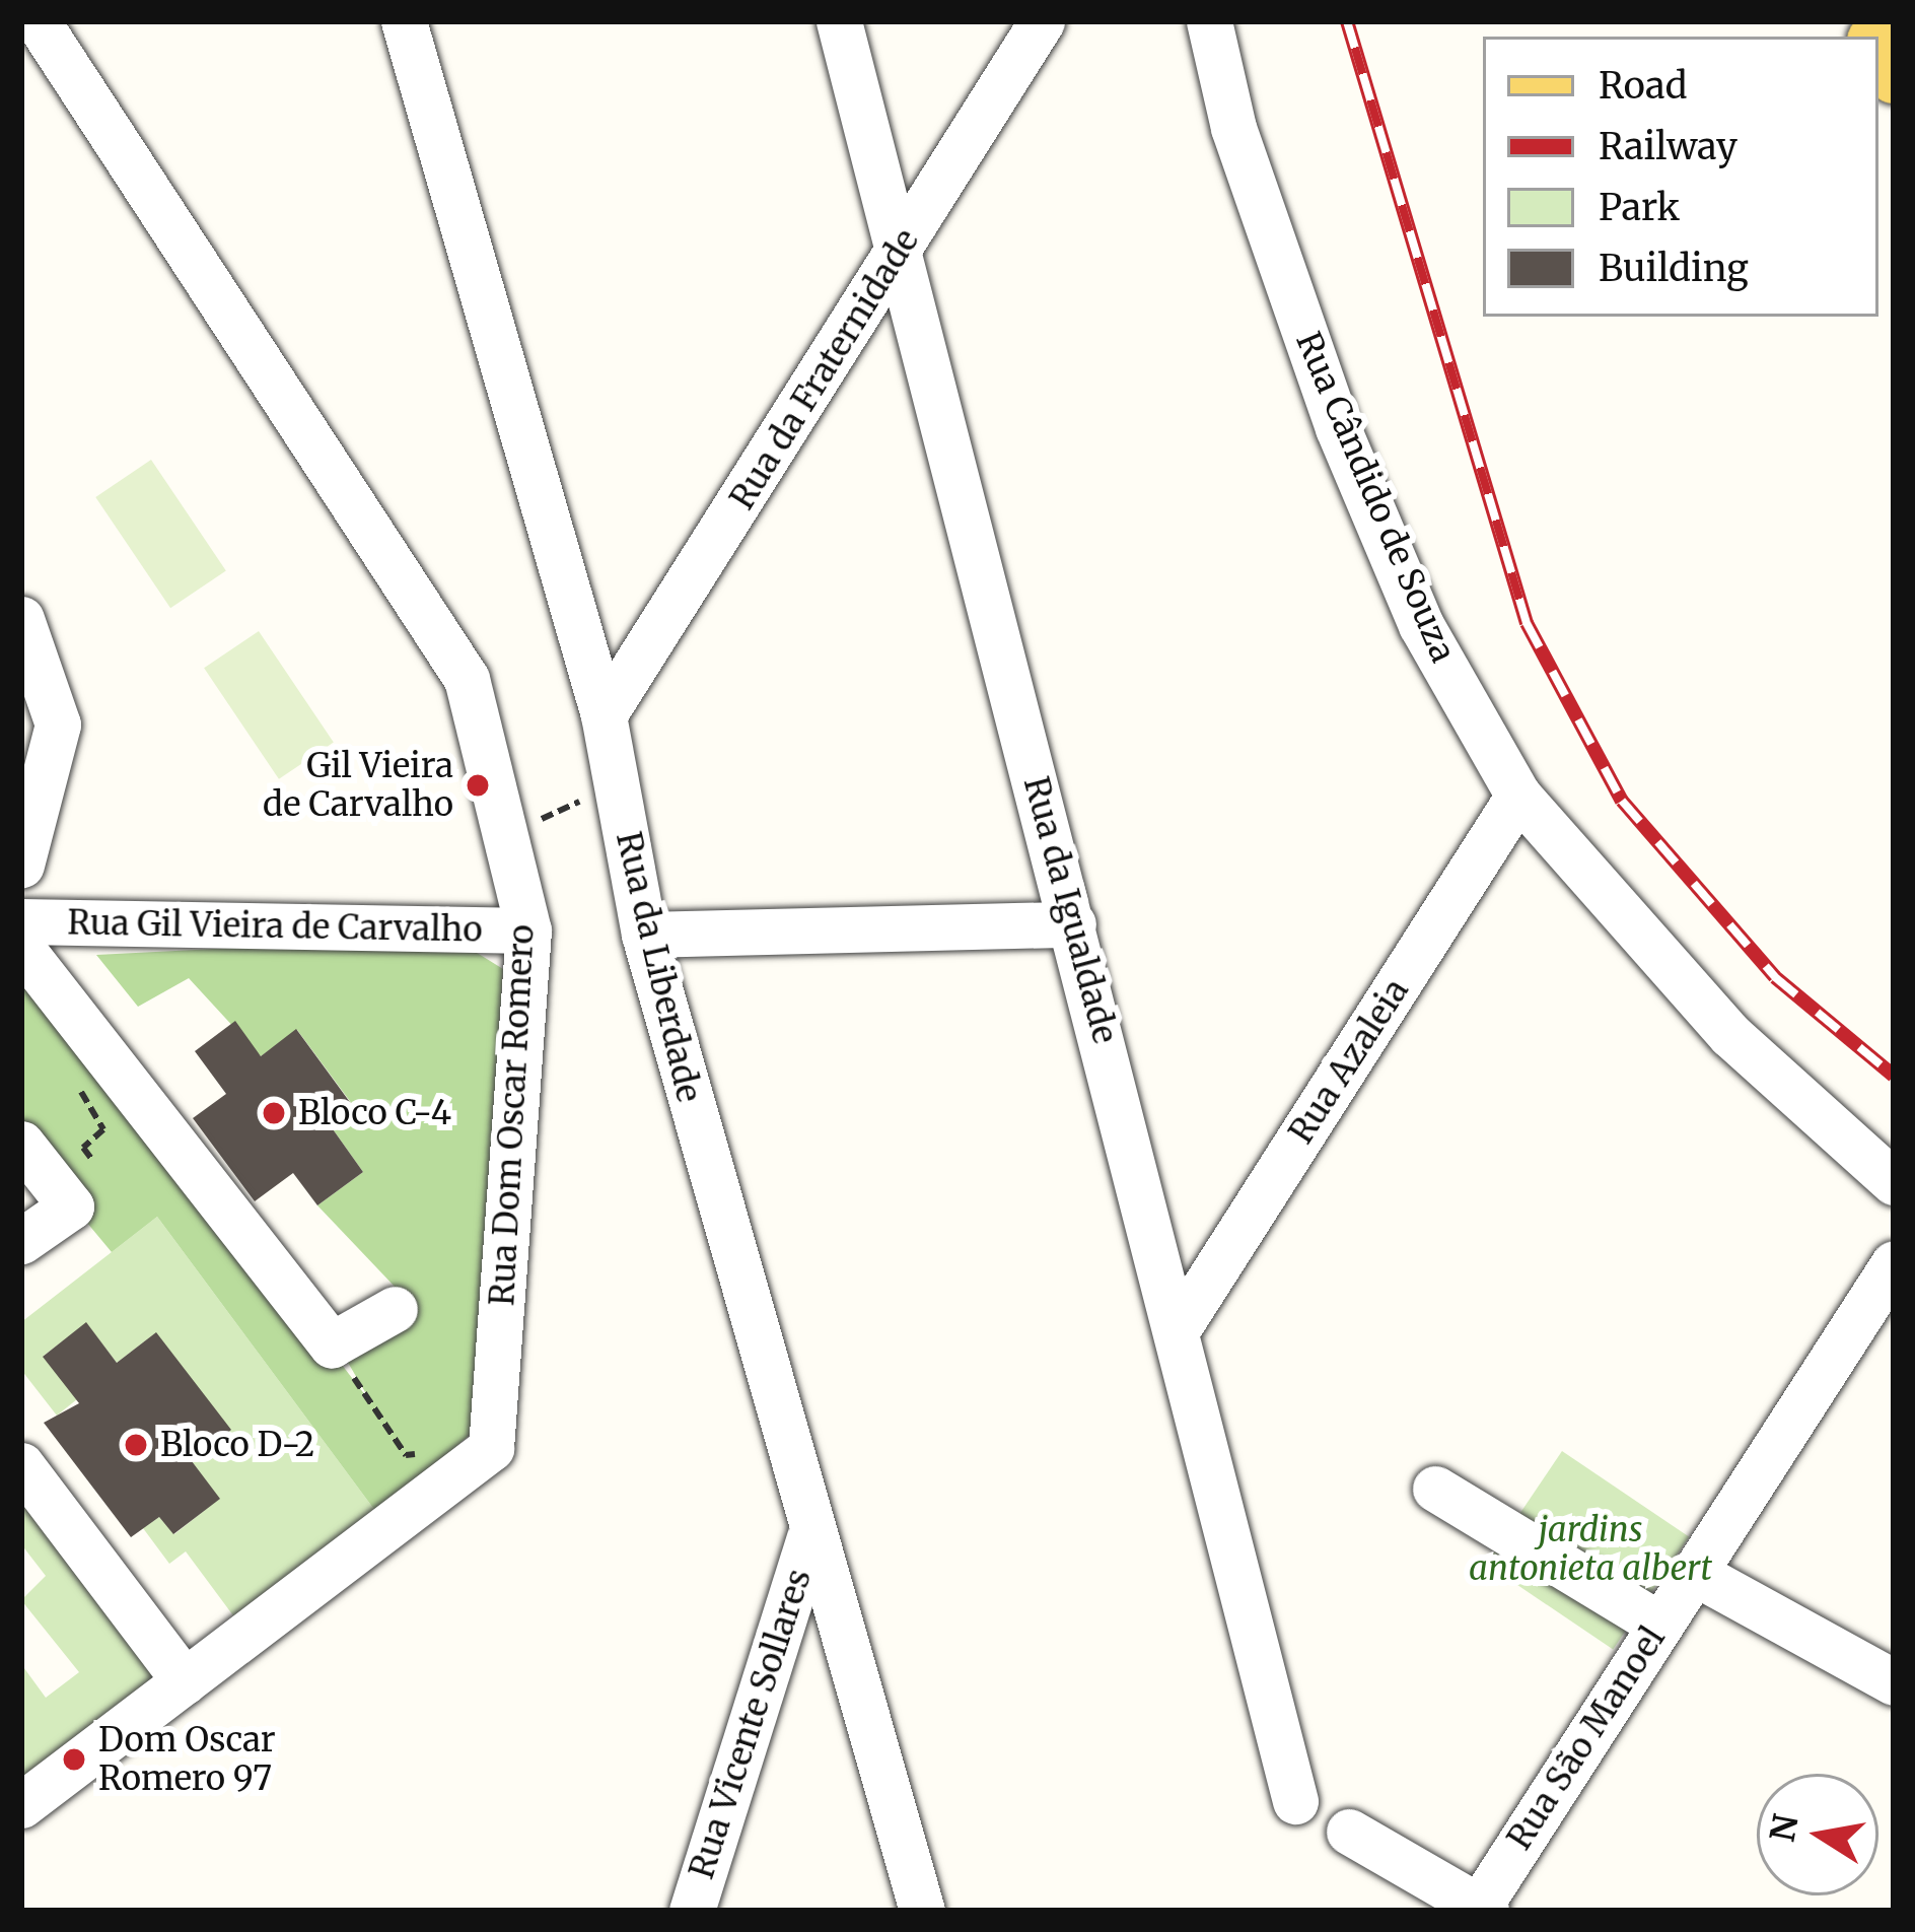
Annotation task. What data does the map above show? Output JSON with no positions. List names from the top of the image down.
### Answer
{
  "streets": {
    "street": [
      "Rua da Fraternidade",
      "Rua Cândido de Souza",
      "Rua da Igualdade",
      "Rua Gil Vieira de Carvalho",
      "Rua da Liberdade",
      "Rua Azaleia",
      "Rua Dom Oscar Romero",
      "Rua Vicente Sollares",
      "Rua São Manoel"
    ]
  },
  "crossings": [
    ["Rua da Fraternidade", "Rua da Igualdade"],
    ["Rua da Fraternidade", "Rua da Liberdade"],
    ["Rua Cândido de Souza", "Rua Azaleia"],
    ["Rua da Igualdade", "Rua Azaleia"],
    ["Rua Gil Vieira de Carvalho", "Rua Dom Oscar Romero"],
    ["Rua da Liberdade", "Rua Vicente Sollares"]
  ],
  "parks": ["jardins antonieta albert"],
  "places": [
    "Gil Vieira de Carvalho",
    "Bloco C-4",
    "Bloco D-2",
    "Dom Oscar Romero 97"
  ],
  "legend": [
    "Road",
    "Railway",
    "Park",
    "Building"
  ],
  "north": "left"
}
